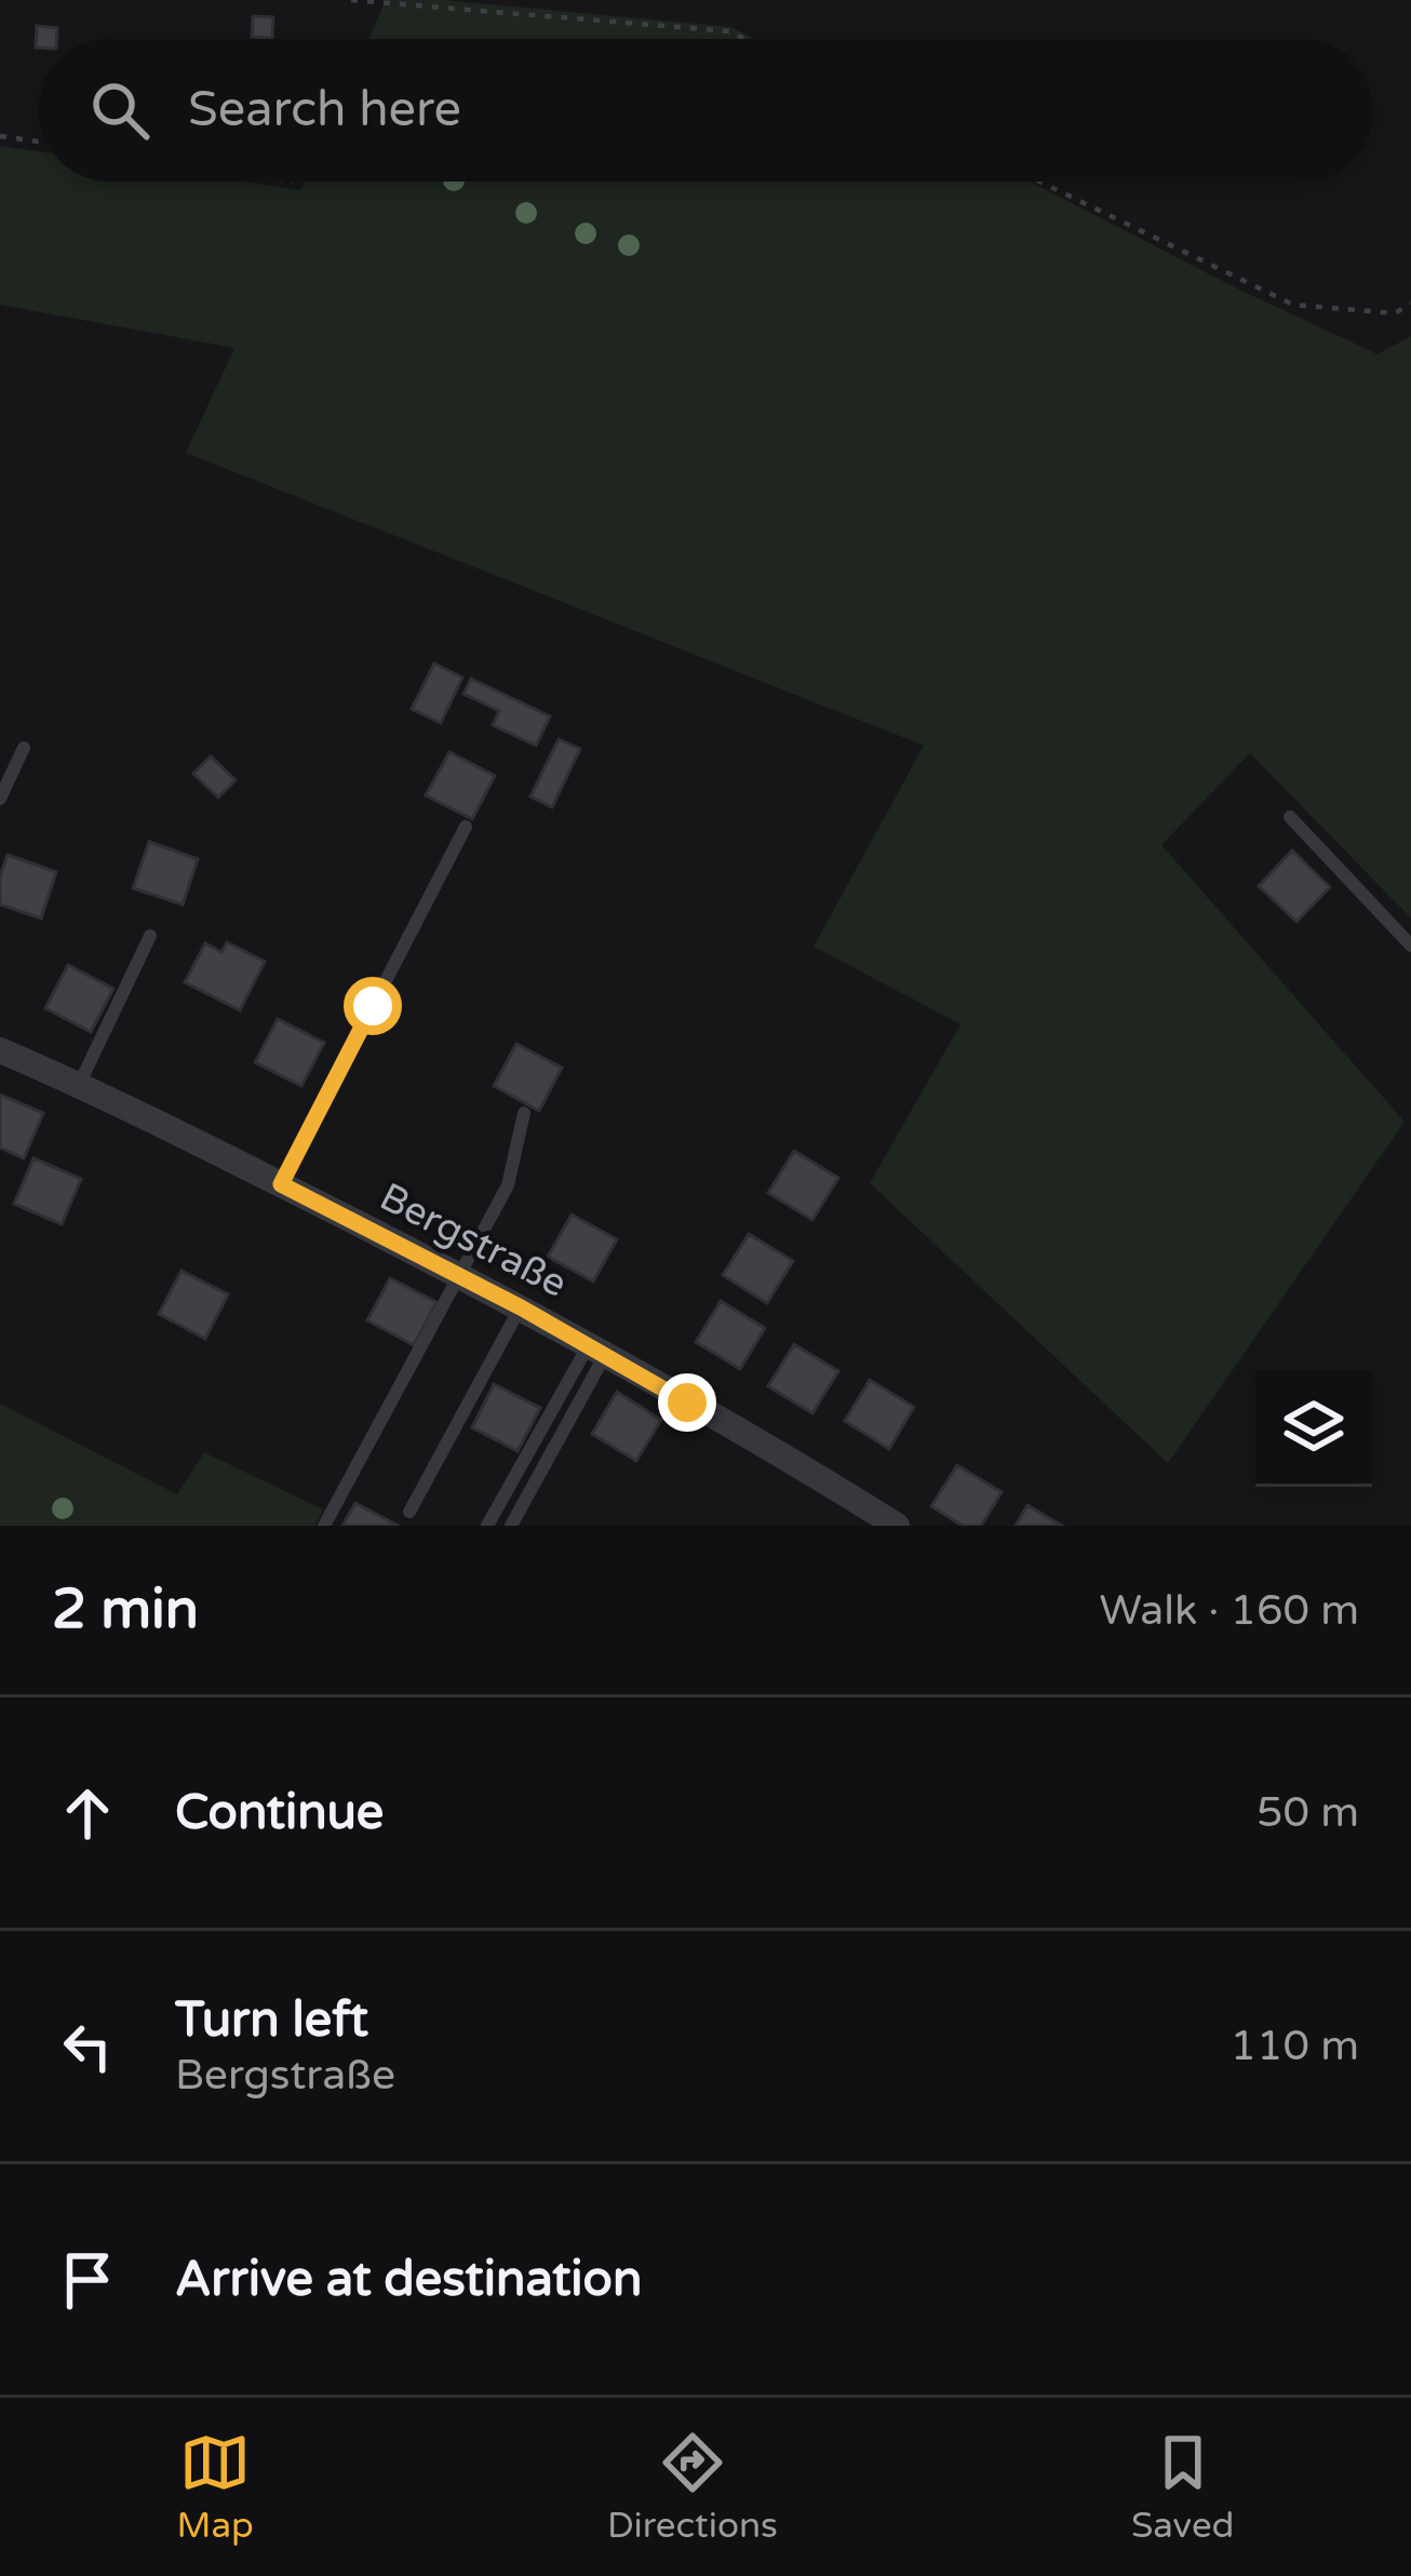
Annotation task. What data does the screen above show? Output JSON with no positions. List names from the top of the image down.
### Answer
{
  "streets": {
    "street": ["Bergstraße"]
  },
  "page": {
    "search": "Search here",
    "heading": ["2 min", "Walk · 160 m"],
    "list": [
      ["Continue", "50 m"],
      ["Turn left", "Bergstraße", "110 m"],
      "Arrive at destination"
    ],
    "nav": ["Map", "Directions", "Saved"]
  }
}
